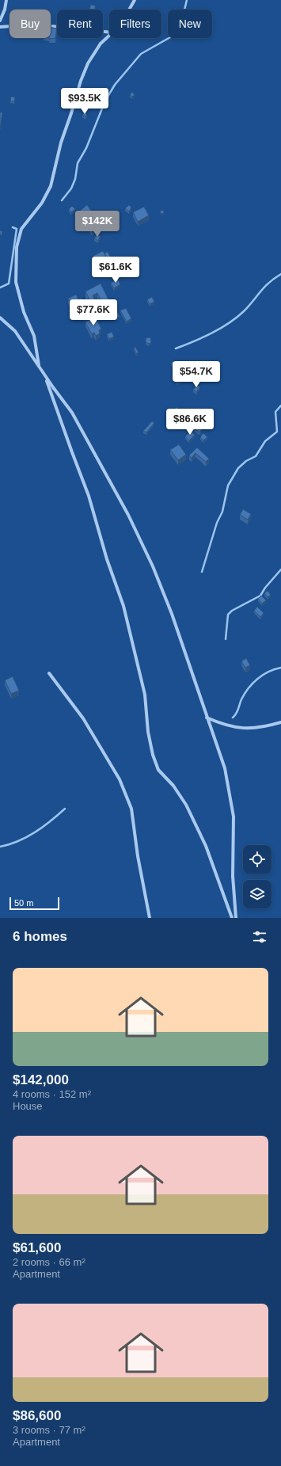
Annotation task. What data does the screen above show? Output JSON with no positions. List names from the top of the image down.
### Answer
{
  "scale_bar": "50 m",
  "page": {
    "chip": [
      "Buy",
      "Rent",
      "Filters",
      "New"
    ],
    "price": [
      "$93.5K",
      "$142K",
      "$61.6K",
      "$77.6K",
      "$54.7K",
      "$86.6K"
    ],
    "scale": "50 m",
    "heading": "6 homes",
    "list": [
      {
        "name": "$142,000",
        "note": "4 rooms · 152 m² · House"
      },
      {
        "name": "$61,600",
        "note": "2 rooms · 66 m² · Apartment"
      },
      {
        "name": "$86,600",
        "note": "3 rooms · 77 m² · Apartment"
      }
    ]
  }
}
